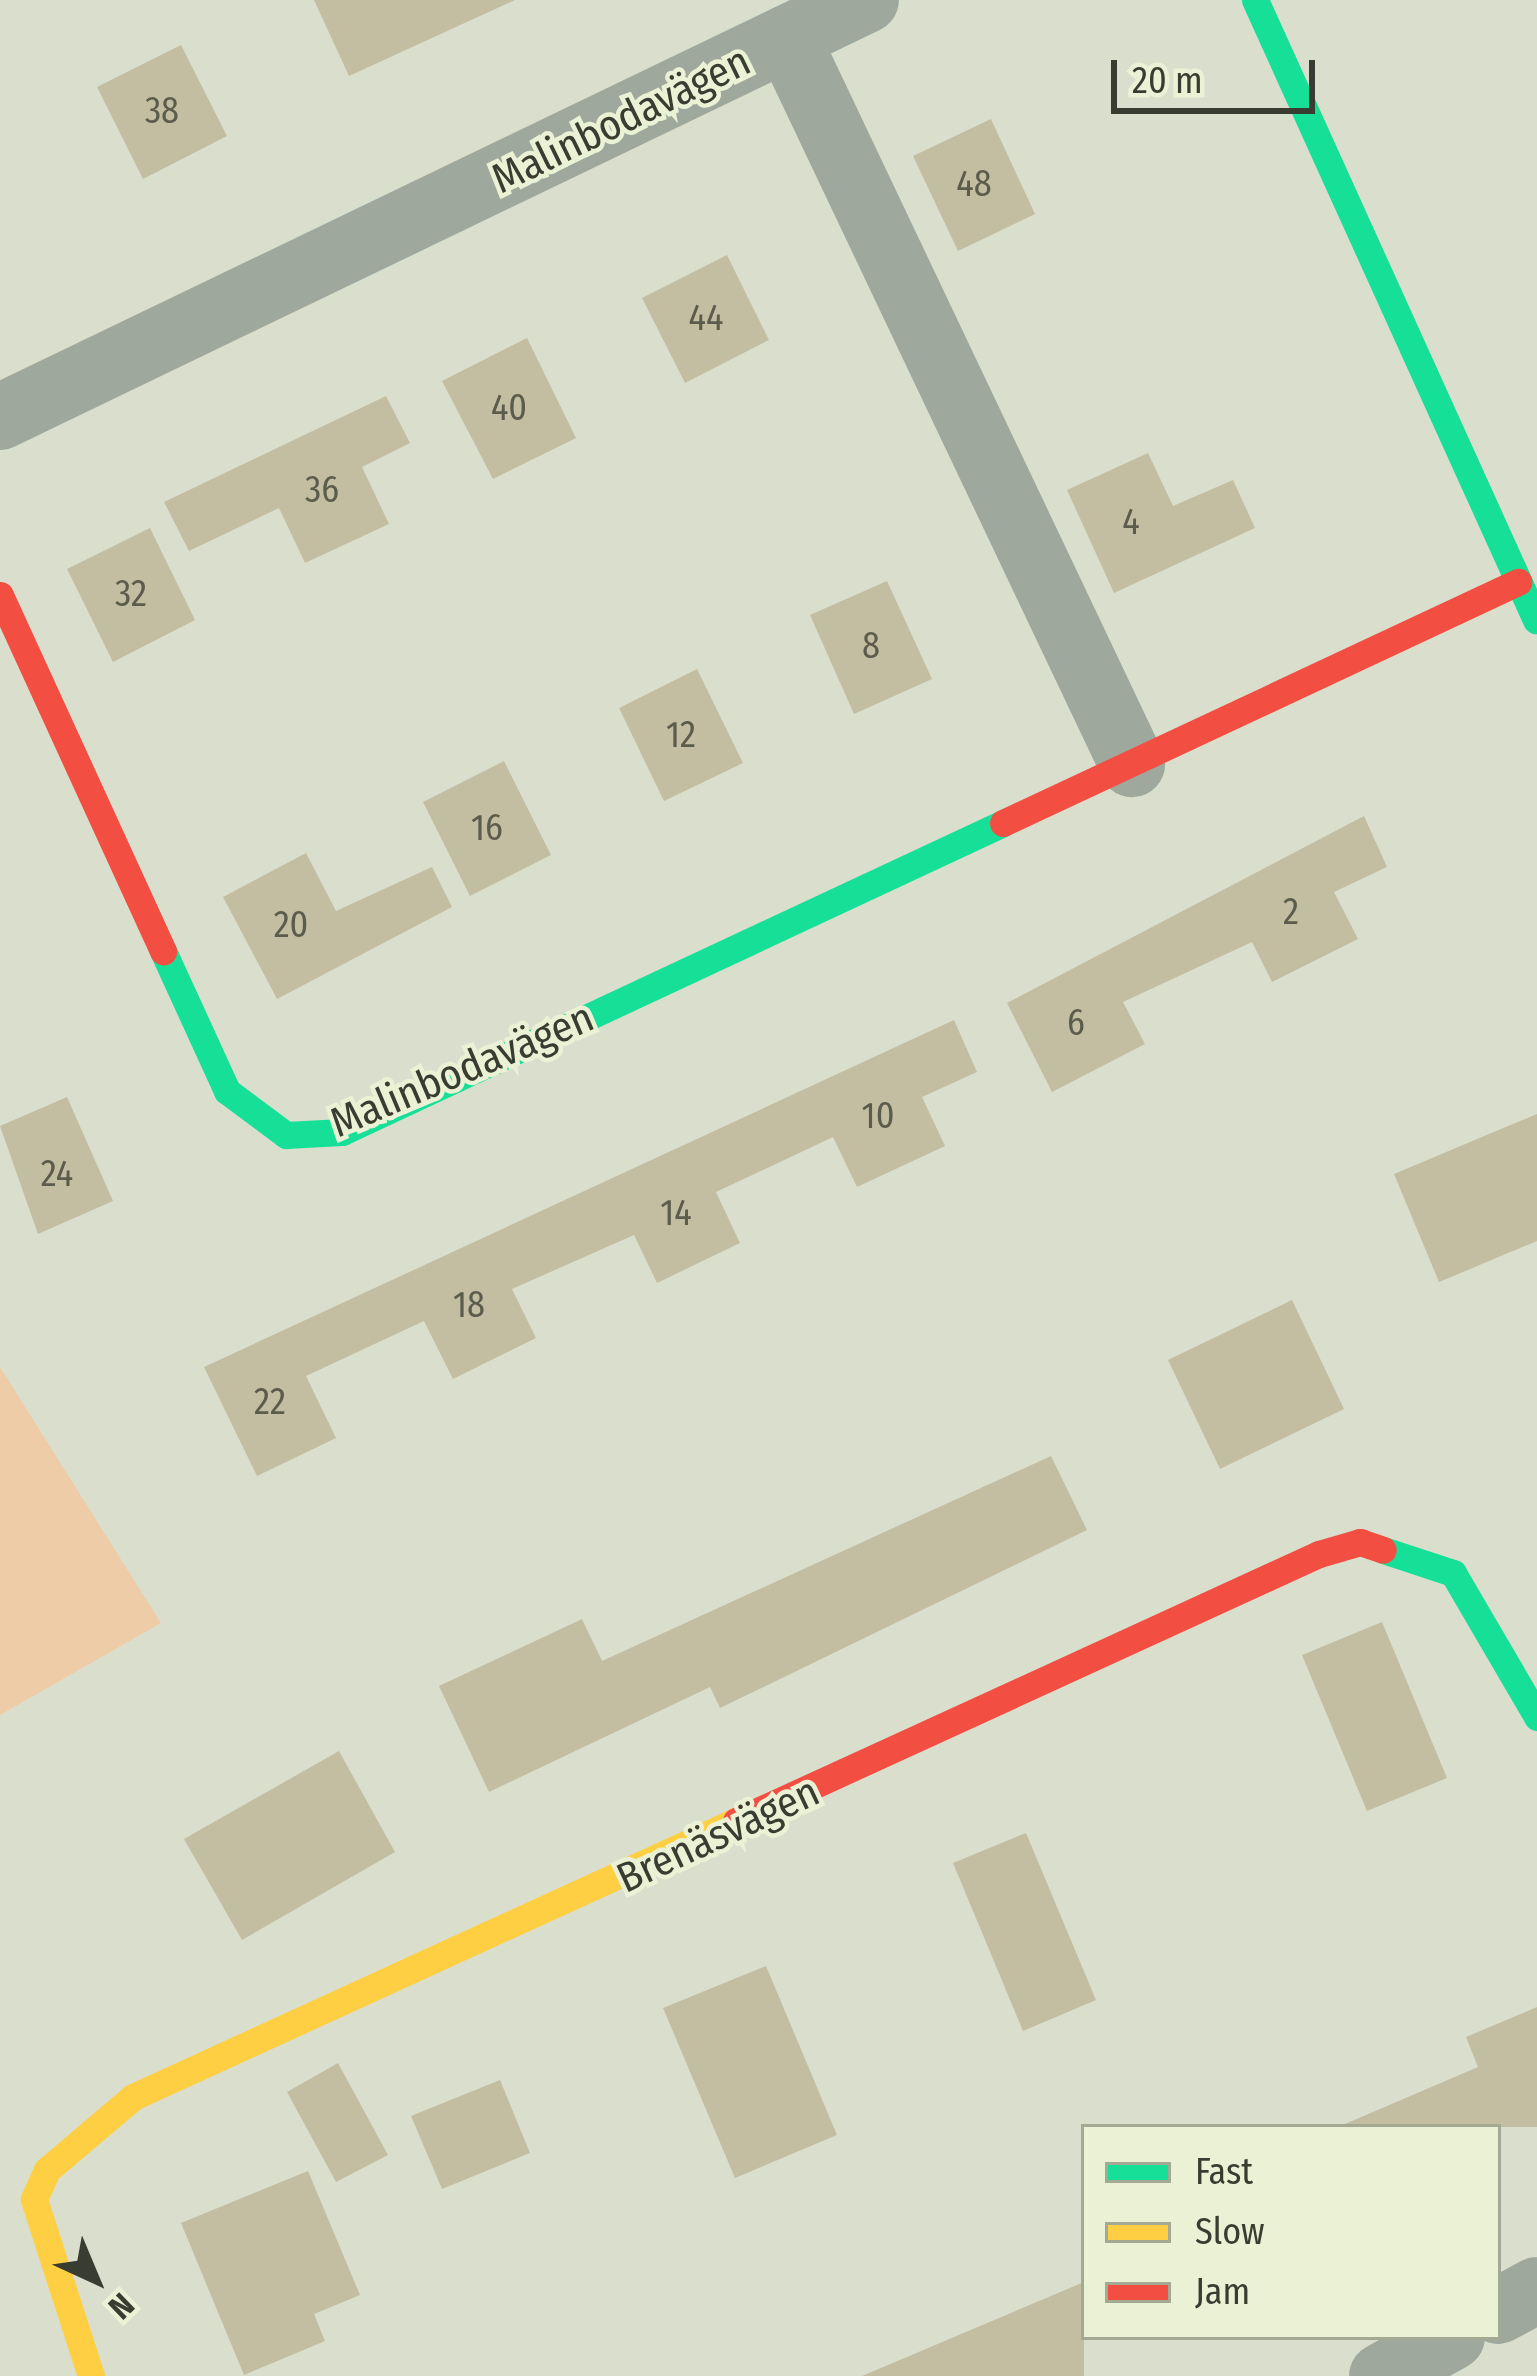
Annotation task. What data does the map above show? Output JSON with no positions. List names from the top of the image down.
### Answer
{
  "streets": {
    "street": ["Malinbodavägen", "Brenäsvägen"]
  },
  "house_numbers": [
    "38",
    "48",
    "44",
    "40",
    "36",
    "4",
    "32",
    "8",
    "12",
    "16",
    "2",
    "20",
    "6",
    "10",
    "24",
    "14",
    "18",
    "22"
  ],
  "legend": ["Fast", "Slow", "Jam"],
  "scale_bar": "20 m",
  "north": "bottom right"
}
